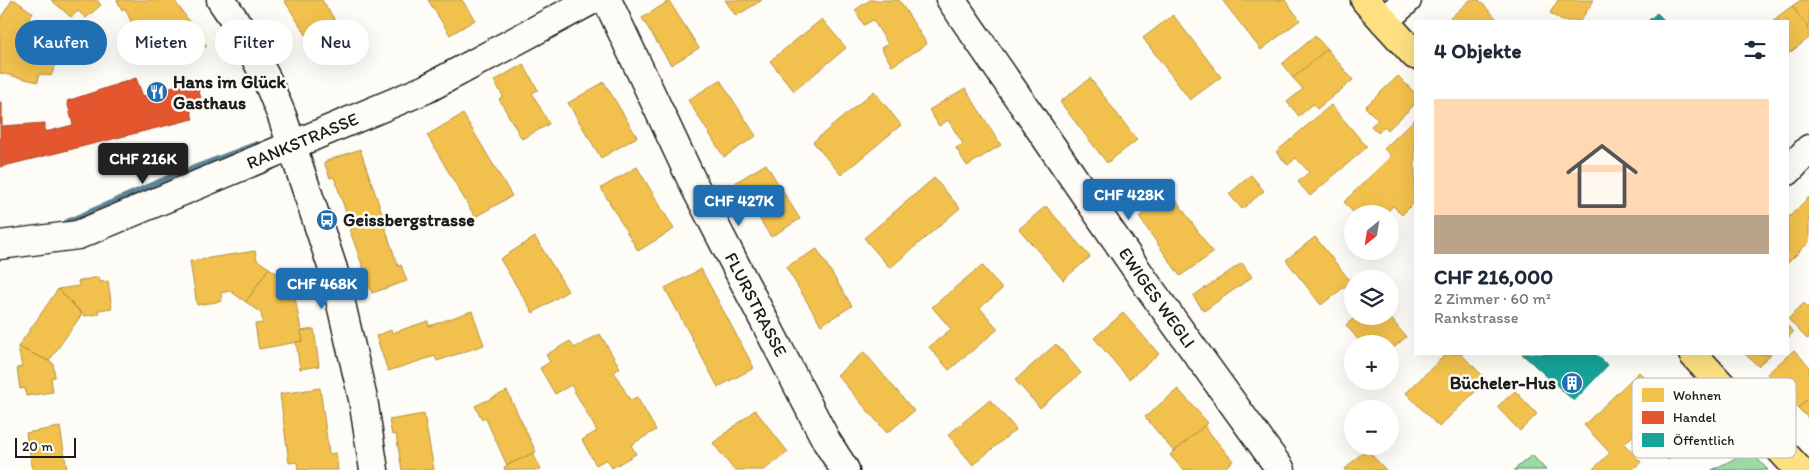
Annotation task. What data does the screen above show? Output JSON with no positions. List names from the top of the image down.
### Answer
{
  "streets": {
    "street": ["RANKSTRASSE", "EWIGES WEGLI", "FLURSTRASSE"]
  },
  "places": {
    "restaurant": ["Hans im Glück Gasthaus"],
    "bus stop": ["Geissbergstrasse"],
    "building": ["Bücheler-Hus"]
  },
  "legend": ["Wohnen", "Handel", "Öffentlich"],
  "scale_bar": "20 m",
  "north": "bottom left",
  "page": {
    "chip": [
      "Kaufen",
      "Mieten",
      "Filter",
      "Neu"
    ],
    "heading": "4 Objekte",
    "list": [
      {
        "name": "CHF 216,000",
        "note": "2 Zimmer · 60 m² · Rankstrasse"
      }
    ],
    "price": [
      "CHF 216K",
      "CHF 428K",
      "CHF 427K",
      "CHF 468K"
    ],
    "map_buttons": ["+", "−"],
    "scale": "20 m"
  }
}
